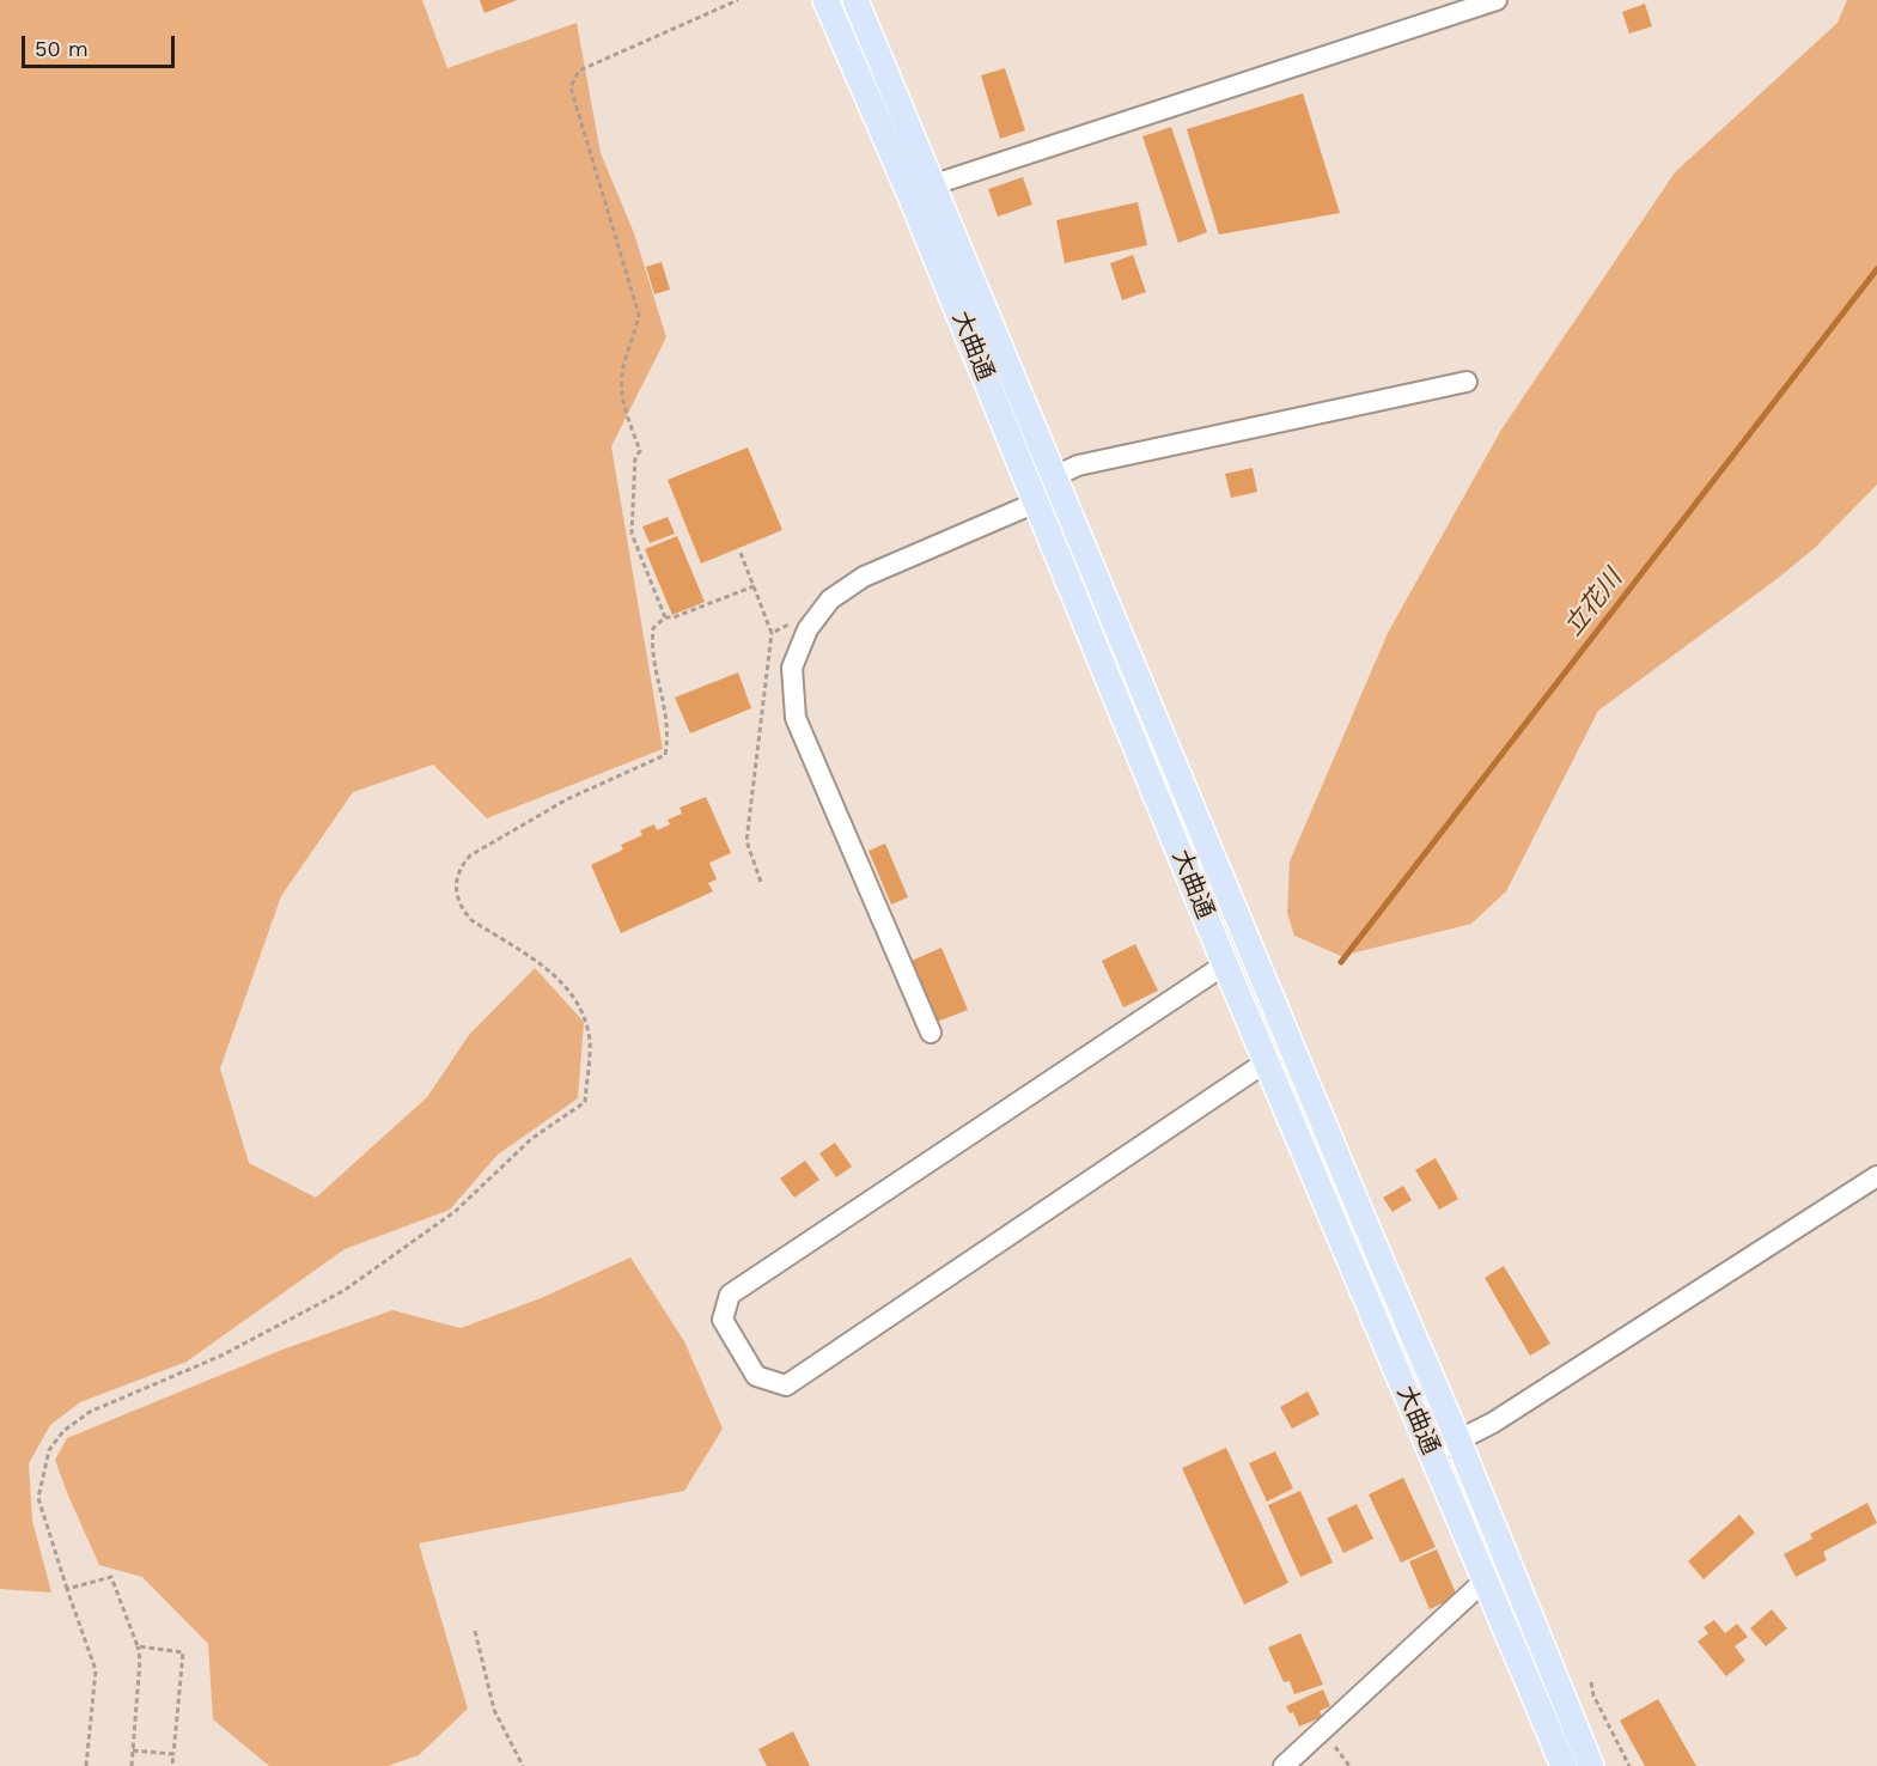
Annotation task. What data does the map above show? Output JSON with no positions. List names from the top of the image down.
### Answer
{
  "streets": {
    "main road": ["大曲通"]
  },
  "water": ["立花川"],
  "scale_bar": "50 m"
}
